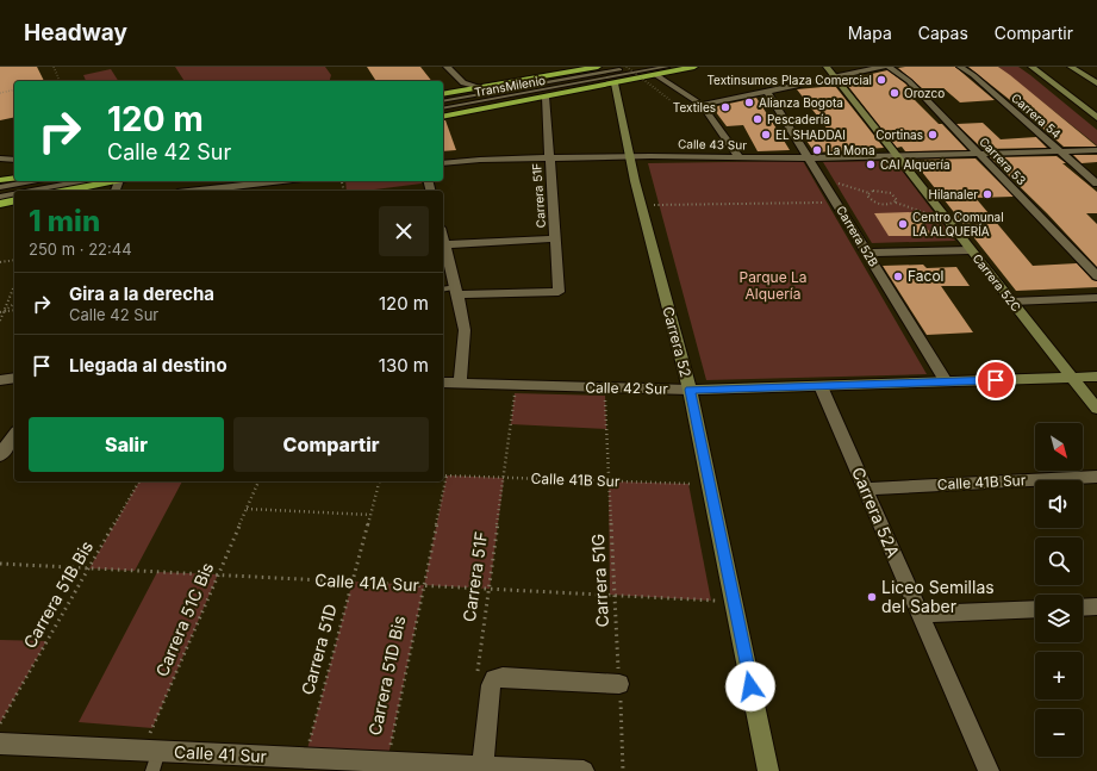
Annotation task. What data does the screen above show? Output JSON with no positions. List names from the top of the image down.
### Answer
{
  "streets": {
    "street": [
      "Carrera 54",
      "Calle 43 Sur",
      "Carrera 53",
      "Carrera 51F",
      "Carrera 52B",
      "Carrera 52C",
      "Carrera 52",
      "Calle 42 Sur",
      "Calle 41B Sur",
      "Carrera 52A",
      "Calle 41 Sur"
    ],
    "lane": ["TransMilenio"],
    "path": [
      "Carrera 51G",
      "Calle 41A Sur",
      "Carrera 51B Bis",
      "Carrera 51C Bis",
      "Carrera 51D",
      "Carrera 51D Bis"
    ]
  },
  "crossings": [
    ["Carrera 54", "Calle 43 Sur"],
    ["Calle 43 Sur", "Carrera 53"],
    ["Calle 43 Sur", "Carrera 51F"],
    ["Calle 43 Sur", "Carrera 52B"],
    ["Calle 43 Sur", "Carrera 52C"],
    ["Calle 43 Sur", "Carrera 52"],
    ["Carrera 51F", "Calle 42 Sur"],
    ["Carrera 51F", "Calle 41B Sur"],
    ["Carrera 51F", "Calle 41A Sur"],
    ["Carrera 52B", "Calle 42 Sur"],
    ["Carrera 52C", "Calle 42 Sur"],
    ["Carrera 52", "Calle 42 Sur"],
    ["Carrera 52", "Calle 41B Sur"],
    ["Carrera 52", "Calle 41A Sur"],
    ["Calle 42 Sur", "Carrera 52A"],
    ["Calle 42 Sur", "Carrera 51G"],
    ["Calle 41B Sur", "Carrera 52A"],
    ["Calle 41B Sur", "Carrera 51G"],
    ["Calle 41B Sur", "Carrera 51D Bis"],
    ["Carrera 51G", "Calle 41A Sur"],
    ["Calle 41A Sur", "Carrera 51B Bis"],
    ["Calle 41A Sur", "Carrera 51C Bis"],
    ["Calle 41A Sur", "Carrera 51D"],
    ["Calle 41A Sur", "Carrera 51D Bis"],
    ["Carrera 51C Bis", "Calle 41 Sur"],
    ["Carrera 51D", "Calle 41 Sur"],
    ["Carrera 51D Bis", "Calle 41 Sur"]
  ],
  "parks": ["Parque La Alquería"],
  "places": [
    "Textinsumos Plaza Comercial",
    "Orozco",
    "Alianza Bogota",
    "Textiles",
    "Pescadería",
    "EL SHADDAI",
    "Cortinas",
    "La Mona",
    "CAI Alquería",
    "Hilanaler",
    "Centro Comunal LA ALQUERÍA",
    "Facol",
    "Liceo Semillas del Saber"
  ],
  "north": "bottom right",
  "page": {
    "header": "Headway",
    "nav": ["Mapa", "Capas", "Compartir"],
    "turn": ["120 m", "Calle 42 Sur"],
    "heading": ["1 min", "250 m · 22:44"],
    "list": [
      {
        "name": "Gira a la derecha",
        "note": "Calle 42 Sur",
        "value": "120 m"
      },
      {
        "name": "Llegada al destino",
        "value": "130 m"
      }
    ],
    "buttons": ["Salir", "Compartir"],
    "map_buttons": ["+", "−"]
  }
}
